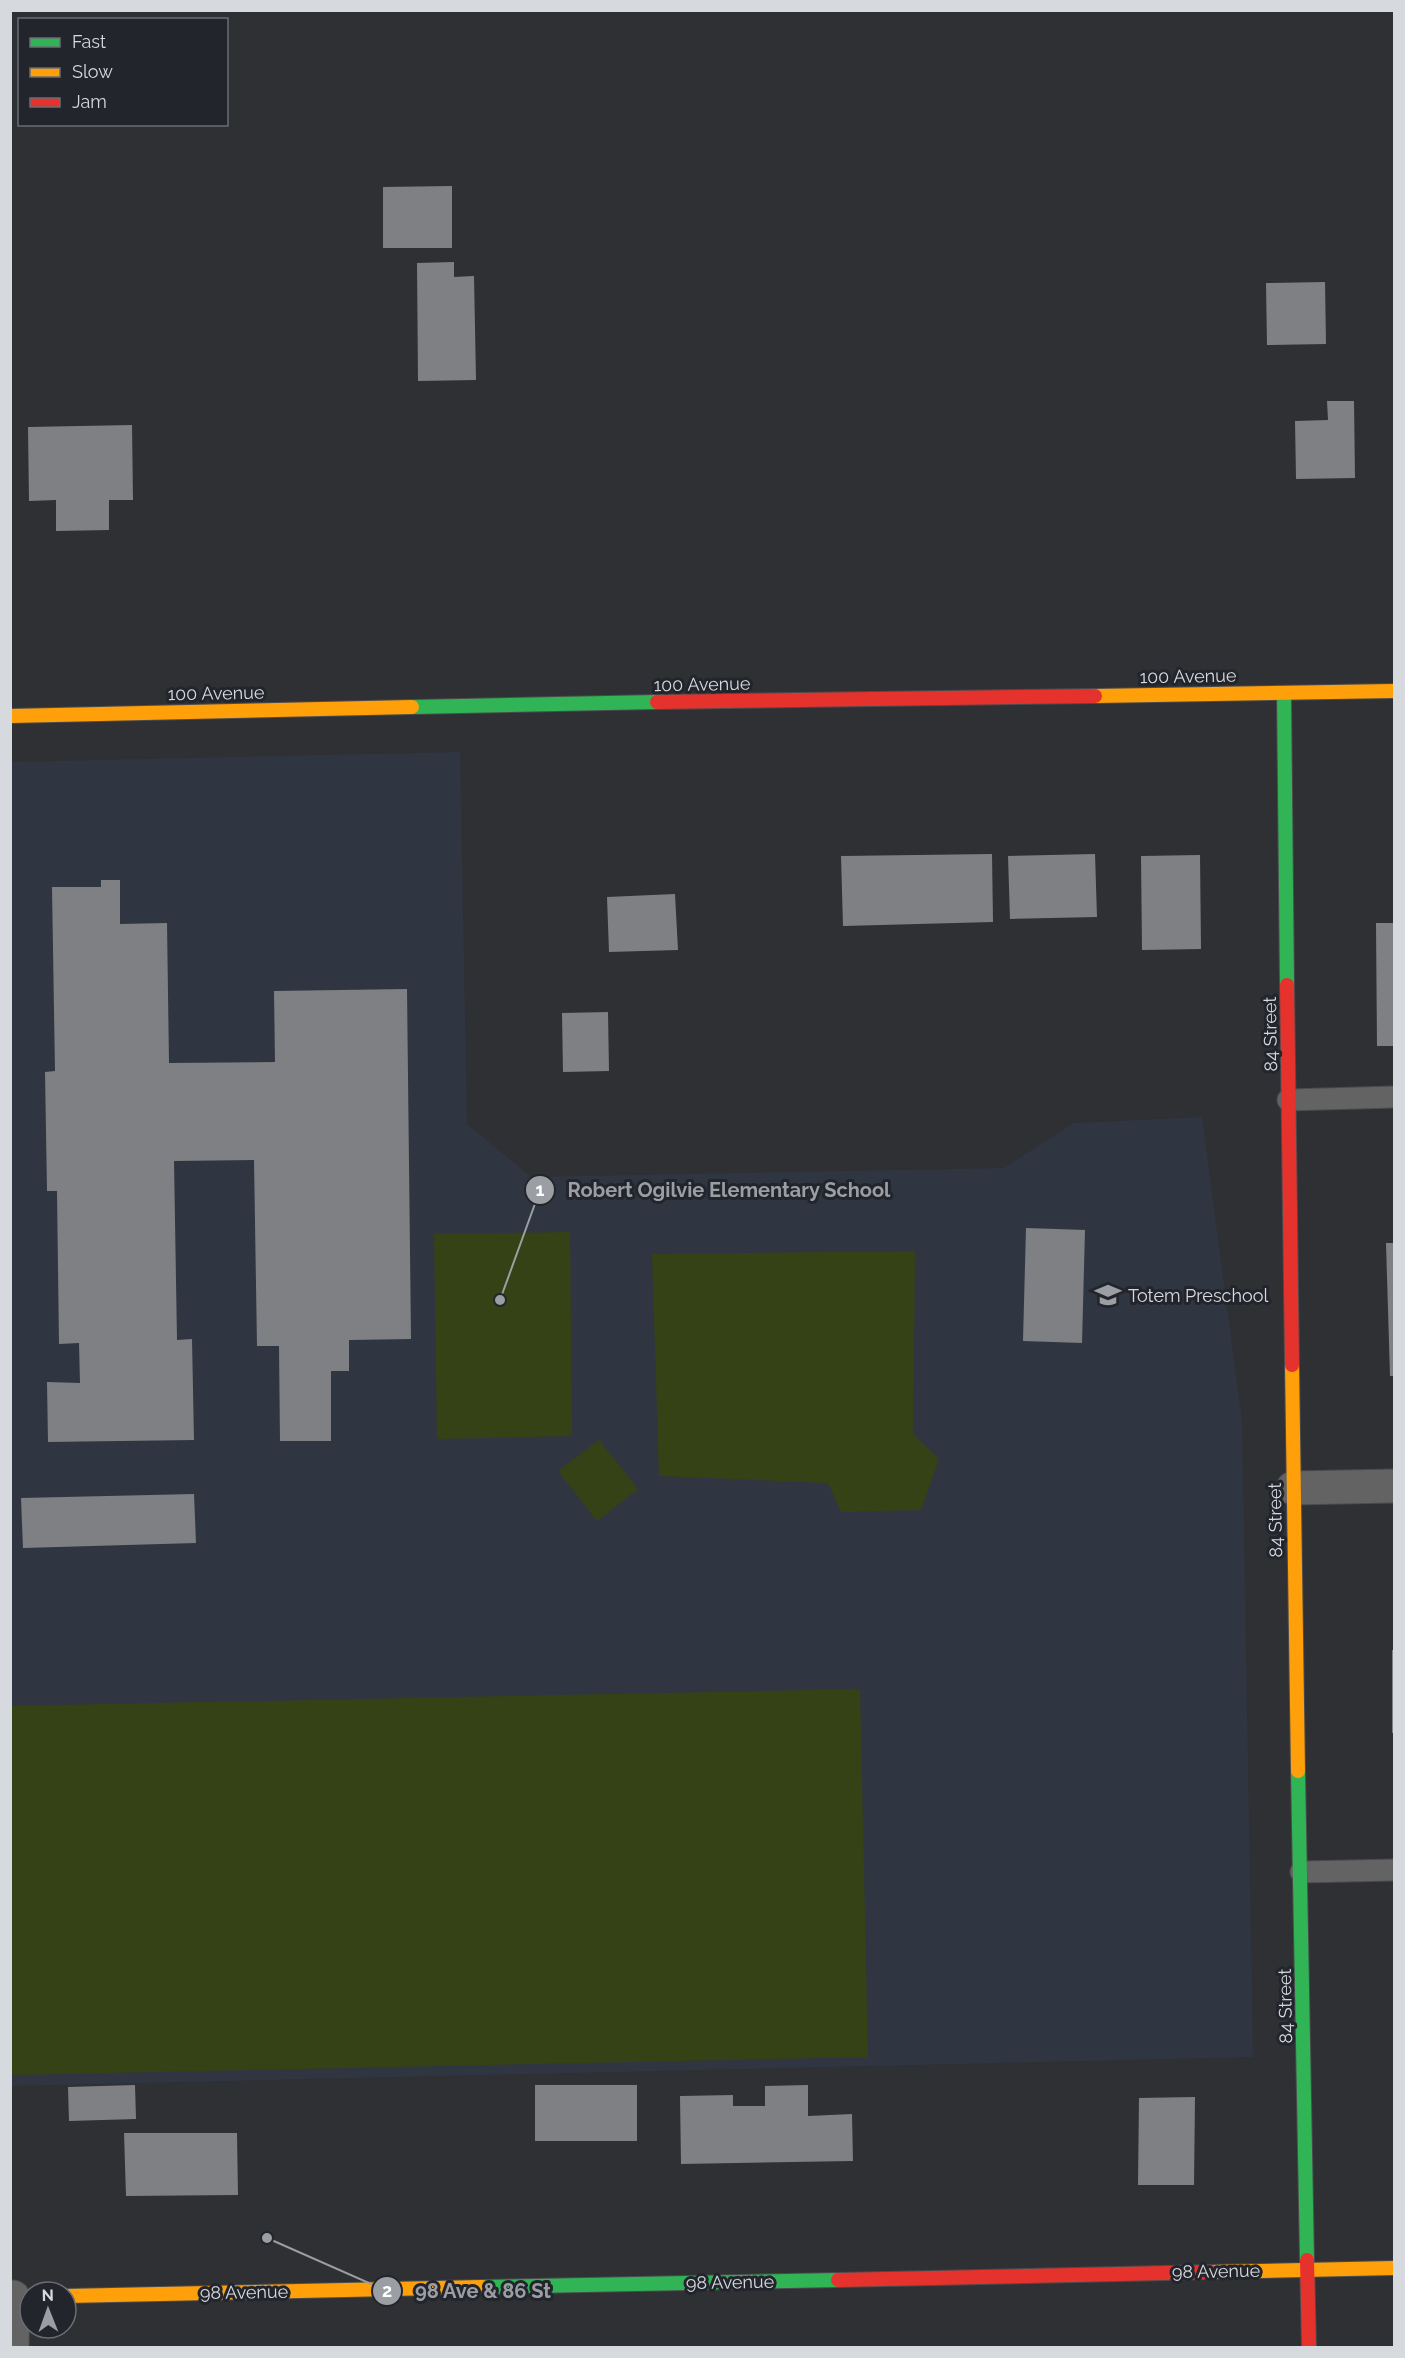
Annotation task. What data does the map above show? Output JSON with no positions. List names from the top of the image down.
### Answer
{
  "streets": {
    "street": ["100 Avenue", "84 Street", "98 Avenue"]
  },
  "crossings": [
    ["100 Avenue", "84 Street"],
    ["84 Street", "98 Avenue"]
  ],
  "places": {
    "school or university": ["Totem Preschool"],
    "other": ["Robert Ogilvie Elementary School", "98 Ave & 86 St"]
  },
  "legend": ["Fast", "Slow", "Jam"],
  "north": "top"
}
